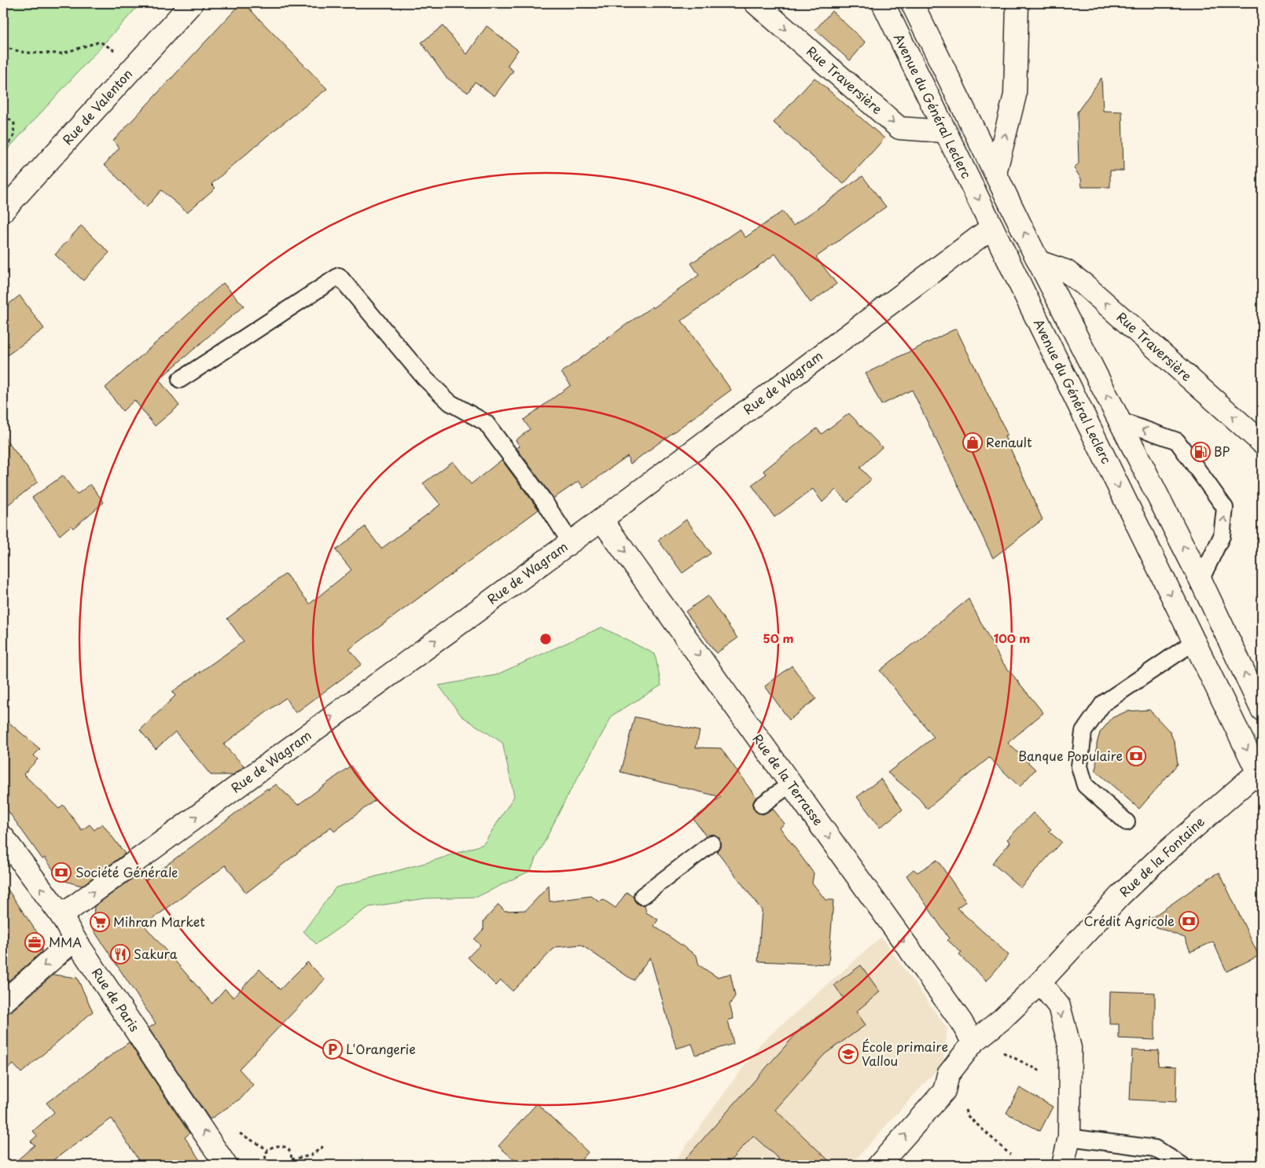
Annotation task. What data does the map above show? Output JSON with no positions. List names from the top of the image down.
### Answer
{
  "streets": {
    "street": [
      "Rue Traversière",
      "Avenue du Général Leclerc",
      "Rue de Valenton",
      "Rue de Wagram",
      "Rue de la Terrasse",
      "Rue de la Fontaine",
      "Rue de Paris"
    ]
  },
  "crossings": [
    ["Rue Traversière", "Avenue du Général Leclerc"],
    ["Avenue du Général Leclerc", "Rue de Wagram"],
    ["Avenue du Général Leclerc", "Rue de la Fontaine"],
    ["Rue de Wagram", "Rue de la Terrasse"],
    ["Rue de Wagram", "Rue de Paris"],
    ["Rue de la Terrasse", "Rue de la Fontaine"]
  ],
  "one_way": ["Rue de Wagram", "Rue de la Terrasse", "Rue de Paris"],
  "places": {
    "shop": ["Renault"],
    "fuel station": ["BP"],
    "bank": ["Banque Populaire", "Société Générale", "Crédit Agricole"],
    "supermarket": ["Mihran Market"],
    "office": ["MMA"],
    "restaurant": ["Sakura"],
    "parking": ["L'Orangerie"],
    "school or university": ["École primaire Vallou"]
  },
  "rings": ["50 m", "100 m"]
}
